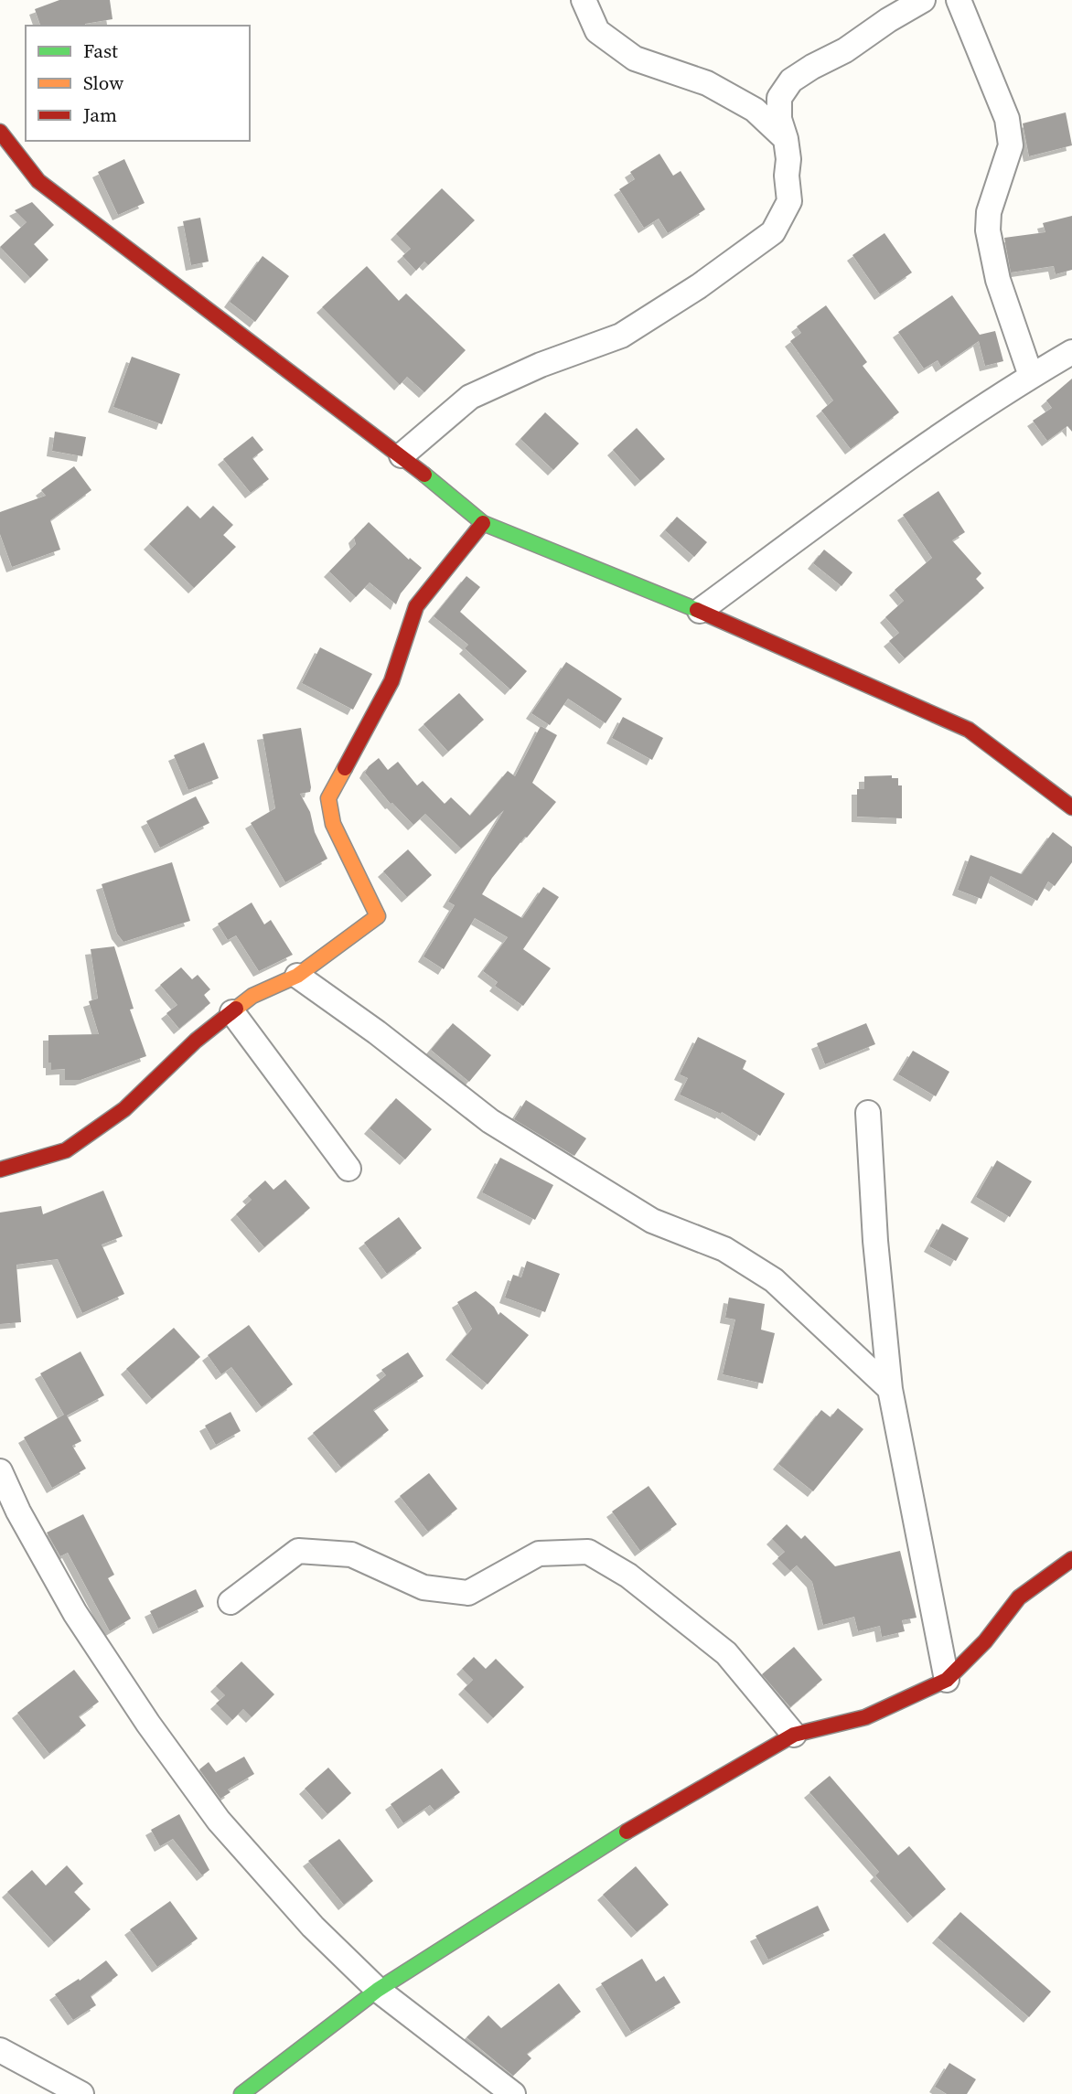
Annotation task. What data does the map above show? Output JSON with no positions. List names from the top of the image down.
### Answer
{
  "legend": ["Fast", "Slow", "Jam"]
}
